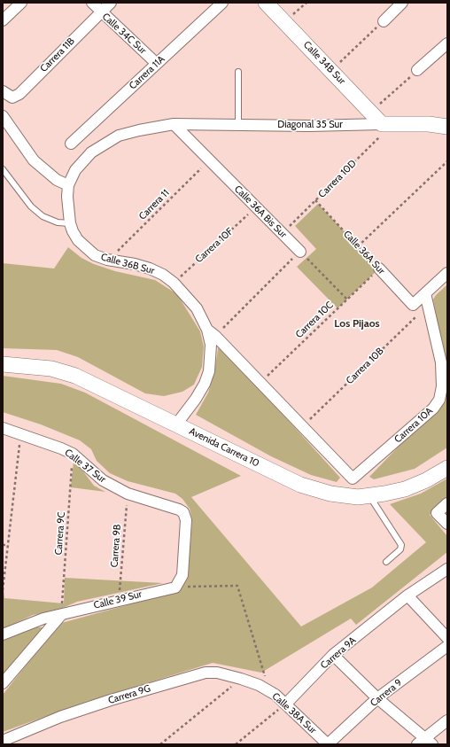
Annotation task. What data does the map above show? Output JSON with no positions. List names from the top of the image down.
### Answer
{
  "streets": {
    "main road": ["Calle 34B Sur", "Diagonal 35 Sur", "Avenida Carrera 10"],
    "street": [
      "Calle 34C Sur",
      "Carrera 11B",
      "Carrera 11A",
      "Calle 36A Bis Sur",
      "Calle 36A Sur",
      "Calle 36B Sur",
      "Carrera 10A",
      "Calle 37 Sur",
      "Calle 39 Sur",
      "Carrera 9A",
      "Carrera 9",
      "Carrera 9G",
      "Calle 38A Sur"
    ],
    "path": [
      "Carrera 10D",
      "Carrera 11",
      "Carrera 10F",
      "Carrera 10C",
      "Carrera 10B",
      "Carrera 9C",
      "Carrera 9B"
    ]
  },
  "crossings": [
    ["Calle 34C Sur", "Carrera 11B"],
    ["Calle 34C Sur", "Carrera 11A"],
    ["Calle 34B Sur", "Diagonal 35 Sur"],
    ["Calle 34B Sur", "Carrera 10D"],
    ["Diagonal 35 Sur", "Carrera 10D"],
    ["Diagonal 35 Sur", "Calle 36A Bis Sur"],
    ["Diagonal 35 Sur", "Calle 36B Sur"],
    ["Carrera 10D", "Calle 36A Bis Sur"],
    ["Carrera 10D", "Calle 36A Sur"],
    ["Carrera 11", "Calle 36A Bis Sur"],
    ["Carrera 11", "Calle 36B Sur"],
    ["Calle 36A Bis Sur", "Carrera 10F"],
    ["Carrera 10F", "Calle 36B Sur"],
    ["Calle 36A Sur", "Carrera 10C"],
    ["Calle 36A Sur", "Carrera 10A"],
    ["Calle 36B Sur", "Carrera 10C"],
    ["Calle 36B Sur", "Carrera 10B"],
    ["Calle 36B Sur", "Carrera 10A"],
    ["Carrera 10B", "Carrera 10A"],
    ["Calle 37 Sur", "Carrera 9C"],
    ["Calle 37 Sur", "Carrera 9B"],
    ["Calle 37 Sur", "Calle 39 Sur"],
    ["Carrera 9C", "Calle 39 Sur"],
    ["Carrera 9B", "Calle 39 Sur"],
    ["Carrera 9A", "Calle 38A Sur"],
    ["Carrera 9", "Calle 38A Sur"],
    ["Carrera 9G", "Calle 38A Sur"]
  ],
  "districts": ["Los Pijaos"]
}
